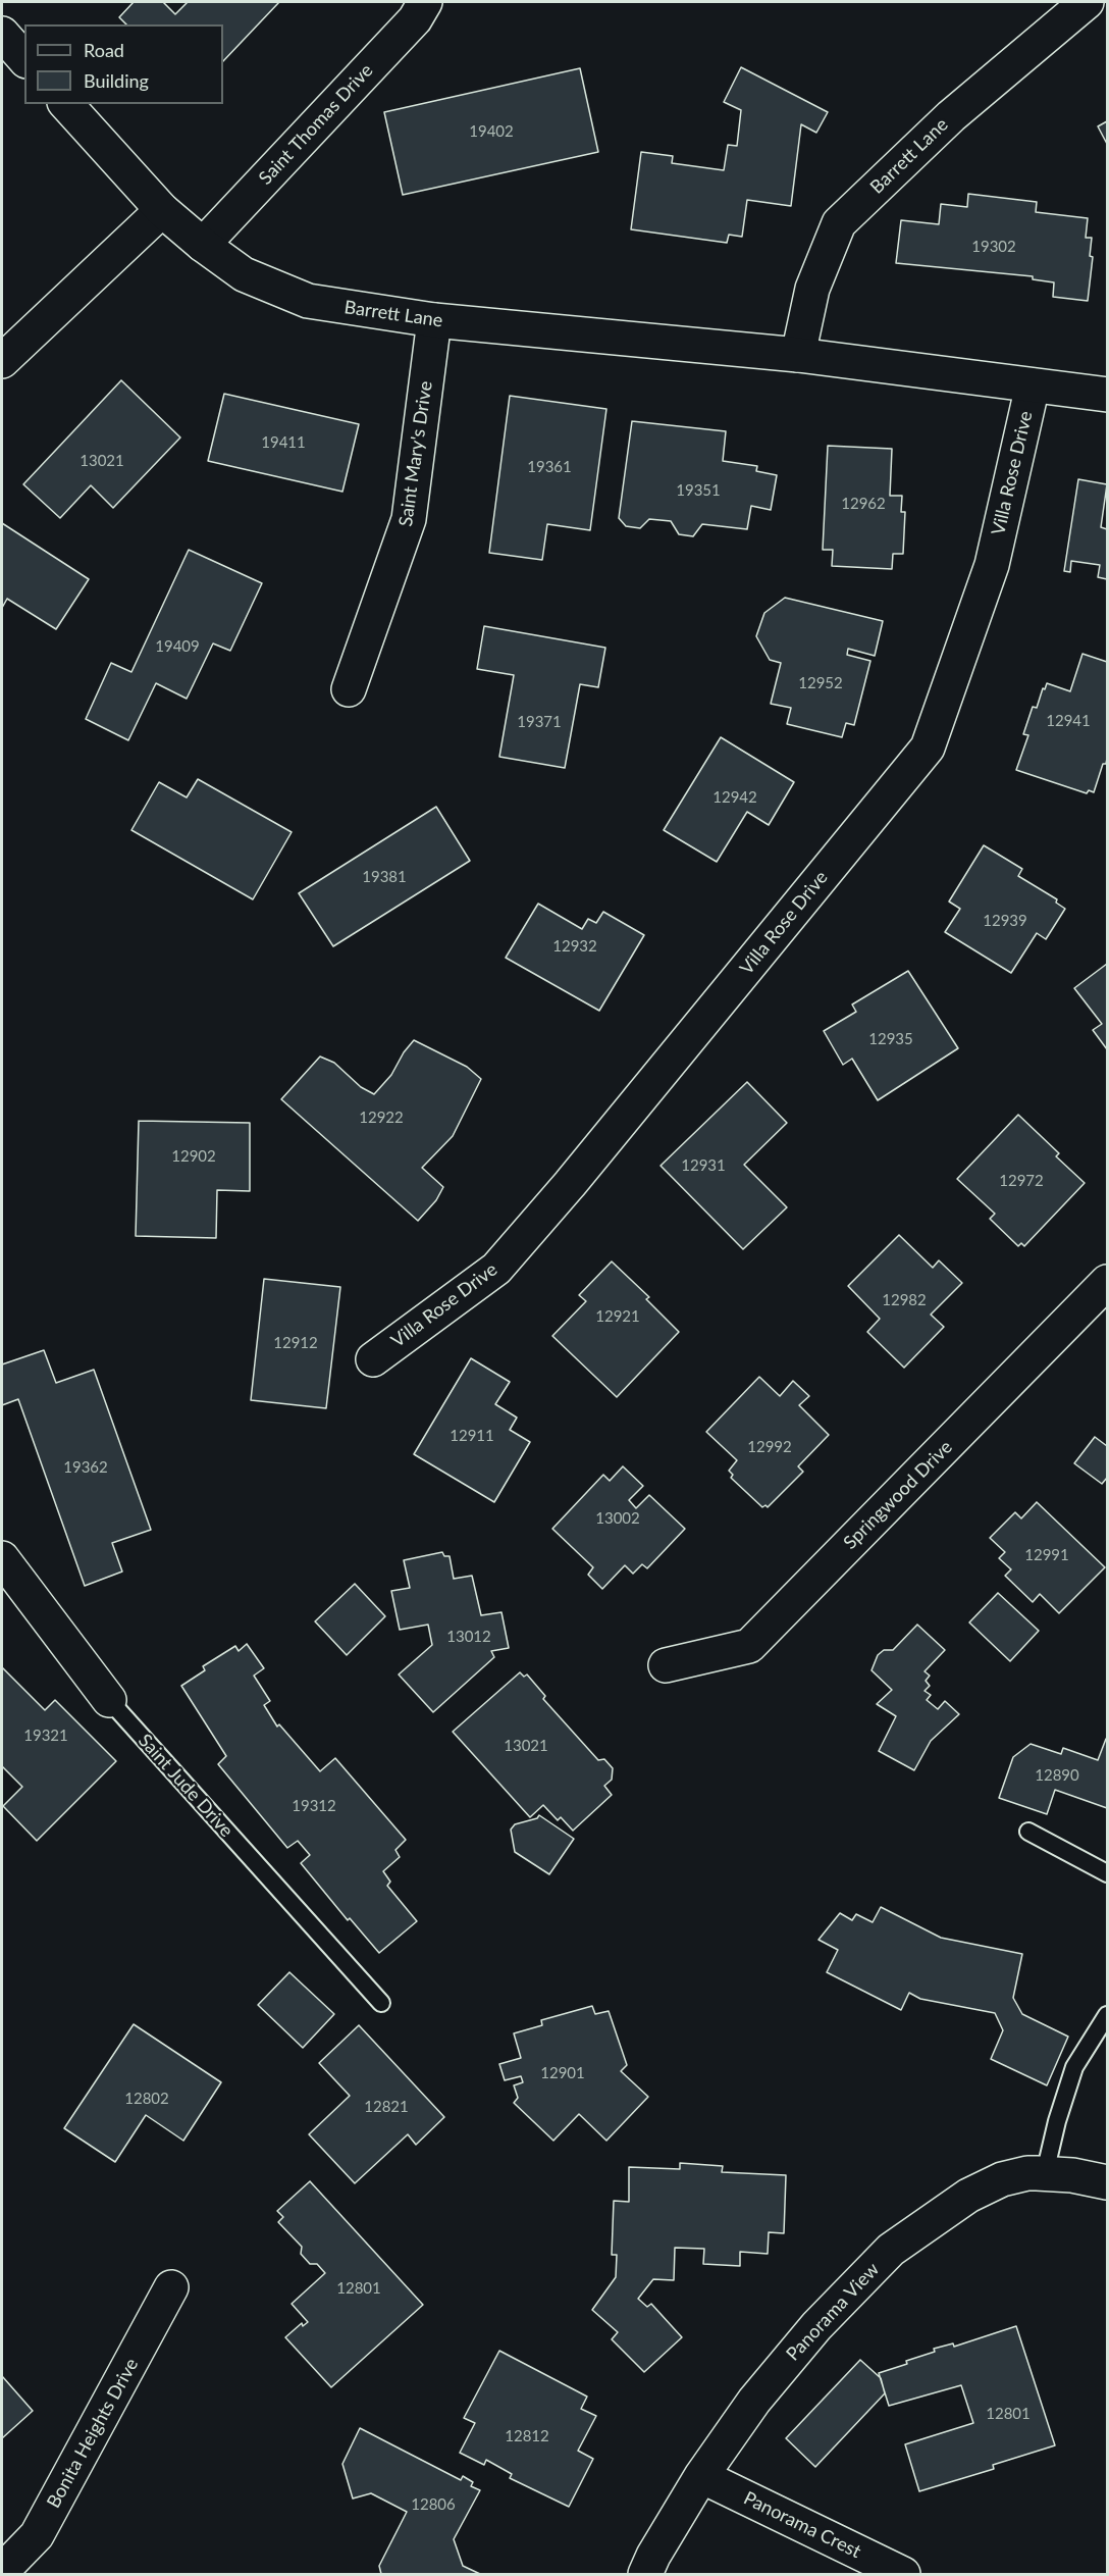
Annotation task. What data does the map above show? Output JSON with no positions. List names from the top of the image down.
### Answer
{
  "streets": {
    "street": [
      "Saint Thomas Drive",
      "Barrett Lane",
      "Saint Mary's Drive",
      "Villa Rose Drive",
      "Springwood Drive",
      "Saint Jude Drive",
      "Panorama View",
      "Bonita Heights Drive",
      "Panorama Crest"
    ]
  },
  "crossings": [
    ["Saint Thomas Drive", "Barrett Lane"],
    ["Barrett Lane", "Saint Mary's Drive"],
    ["Barrett Lane", "Villa Rose Drive"],
    ["Panorama View", "Panorama Crest"]
  ],
  "house_numbers": [
    "19402",
    "19302",
    "19411",
    "13021",
    "19361",
    "19351",
    "12962",
    "19409",
    "12952",
    "12941",
    "19371",
    "12942",
    "19381",
    "12939",
    "12932",
    "12935",
    "12922",
    "12902",
    "12931",
    "12972",
    "12982",
    "12921",
    "12912",
    "12911",
    "12992",
    "19362",
    "13002",
    "12991",
    "13012",
    "19321",
    "13021",
    "12890",
    "19312",
    "12901",
    "12802",
    "12821",
    "12801",
    "12801",
    "12812",
    "12806"
  ],
  "legend": ["Road", "Building"]
}
